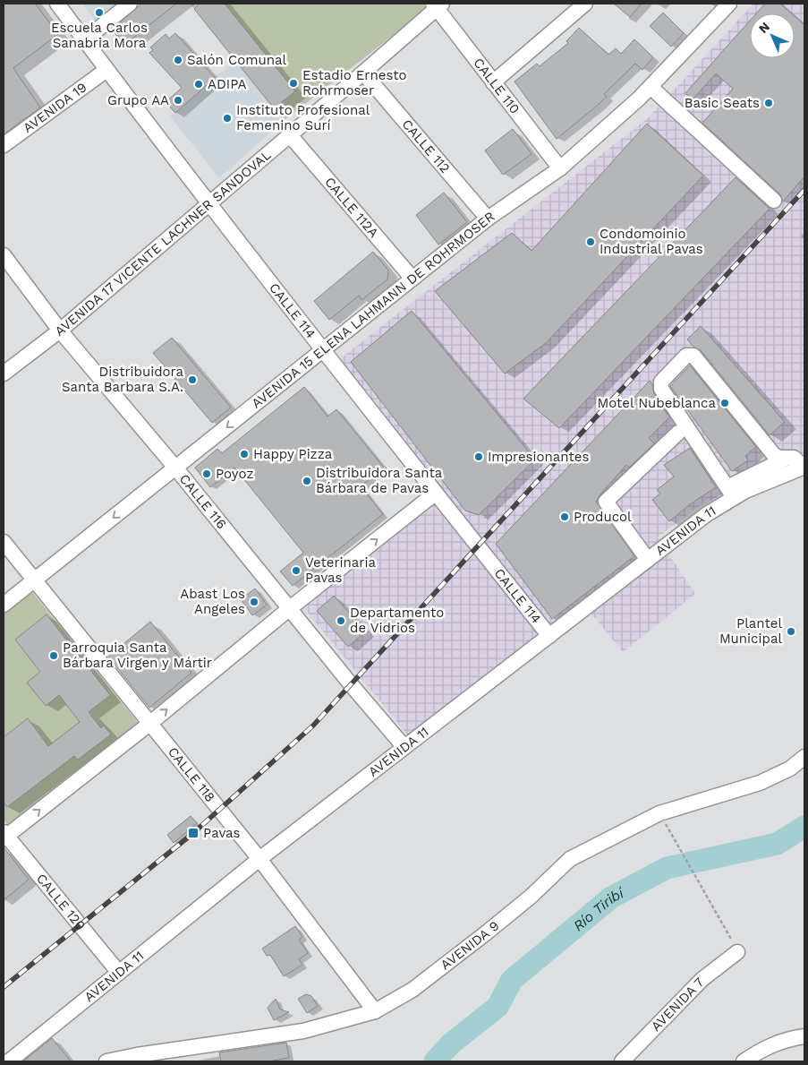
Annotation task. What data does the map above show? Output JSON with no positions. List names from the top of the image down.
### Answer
{
  "streets": {
    "street": [
      "CALLE 110",
      "AVENIDA 19",
      "CALLE 112",
      "CALLE 112A",
      "AVENIDA 17 VICENTE LACHNER SANDOVAL",
      "CALLE 114",
      "AVENIDA 15 ELENA LAHMANN DE ROHRMOSER",
      "CALLE 116",
      "AVENIDA 11",
      "CALLE 118",
      "CALLE 120",
      "AVENIDA 9",
      "AVENIDA 7"
    ]
  },
  "crossings": [
    ["CALLE 110", "AVENIDA 17 VICENTE LACHNER SANDOVAL"],
    ["CALLE 110", "AVENIDA 15 ELENA LAHMANN DE ROHRMOSER"],
    ["AVENIDA 19", "CALLE 114"],
    ["CALLE 112", "AVENIDA 17 VICENTE LACHNER SANDOVAL"],
    ["CALLE 112", "AVENIDA 15 ELENA LAHMANN DE ROHRMOSER"],
    ["CALLE 112A", "AVENIDA 17 VICENTE LACHNER SANDOVAL"],
    ["CALLE 112A", "AVENIDA 15 ELENA LAHMANN DE ROHRMOSER"],
    ["AVENIDA 17 VICENTE LACHNER SANDOVAL", "CALLE 114"],
    ["AVENIDA 17 VICENTE LACHNER SANDOVAL", "CALLE 116"],
    ["CALLE 114", "AVENIDA 15 ELENA LAHMANN DE ROHRMOSER"],
    ["CALLE 114", "AVENIDA 11"],
    ["AVENIDA 15 ELENA LAHMANN DE ROHRMOSER", "CALLE 116"],
    ["AVENIDA 15 ELENA LAHMANN DE ROHRMOSER", "CALLE 118"],
    ["CALLE 116", "AVENIDA 11"],
    ["AVENIDA 11", "CALLE 118"],
    ["AVENIDA 11", "CALLE 120"],
    ["CALLE 118", "AVENIDA 9"]
  ],
  "one_way": ["AVENIDA 15 ELENA LAHMANN DE ROHRMOSER"],
  "water": ["Río Tiribí"],
  "places": {
    "other": [
      "Escuela Carlos Sanabria Mora",
      "Salón Comunal",
      "Estadio Ernesto Rohrmoser",
      "ADIPA",
      "Grupo AA",
      "Basic Seats",
      "Instituto Profesional Femenino Surí",
      "Condomoinio Industrial Pavas",
      "Distribuidora Santa Barbara S.A.",
      "Motel Nubeblanca",
      "Happy Pizza",
      "Impresionantes",
      "Poyoz",
      "Distribuidora Santa Bárbara de Pavas",
      "Producol",
      "Veterinaria Pavas",
      "Abast Los Angeles",
      "Departamento de Vidrios",
      "Plantel Municipal",
      "Parroquia Santa Bárbara Virgen y Mártir"
    ],
    "transit": ["Pavas"]
  },
  "north": "top left"
}
